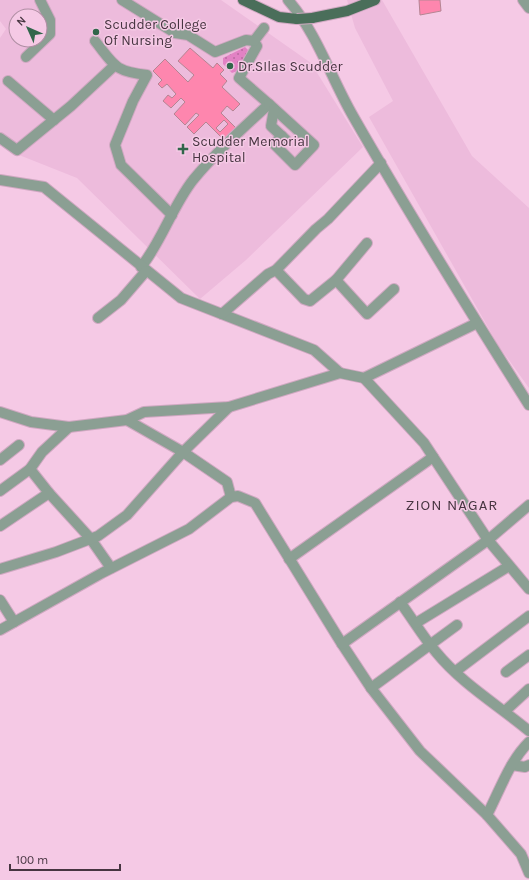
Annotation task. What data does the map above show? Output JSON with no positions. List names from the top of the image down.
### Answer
{
  "districts": ["ZION NAGAR"],
  "places": {
    "other": ["Scudder College Of Nursing", "Dr.SIlas Scudder"],
    "health": ["Scudder Memorial Hospital"]
  },
  "scale_bar": "100 m",
  "north": "top left"
}
